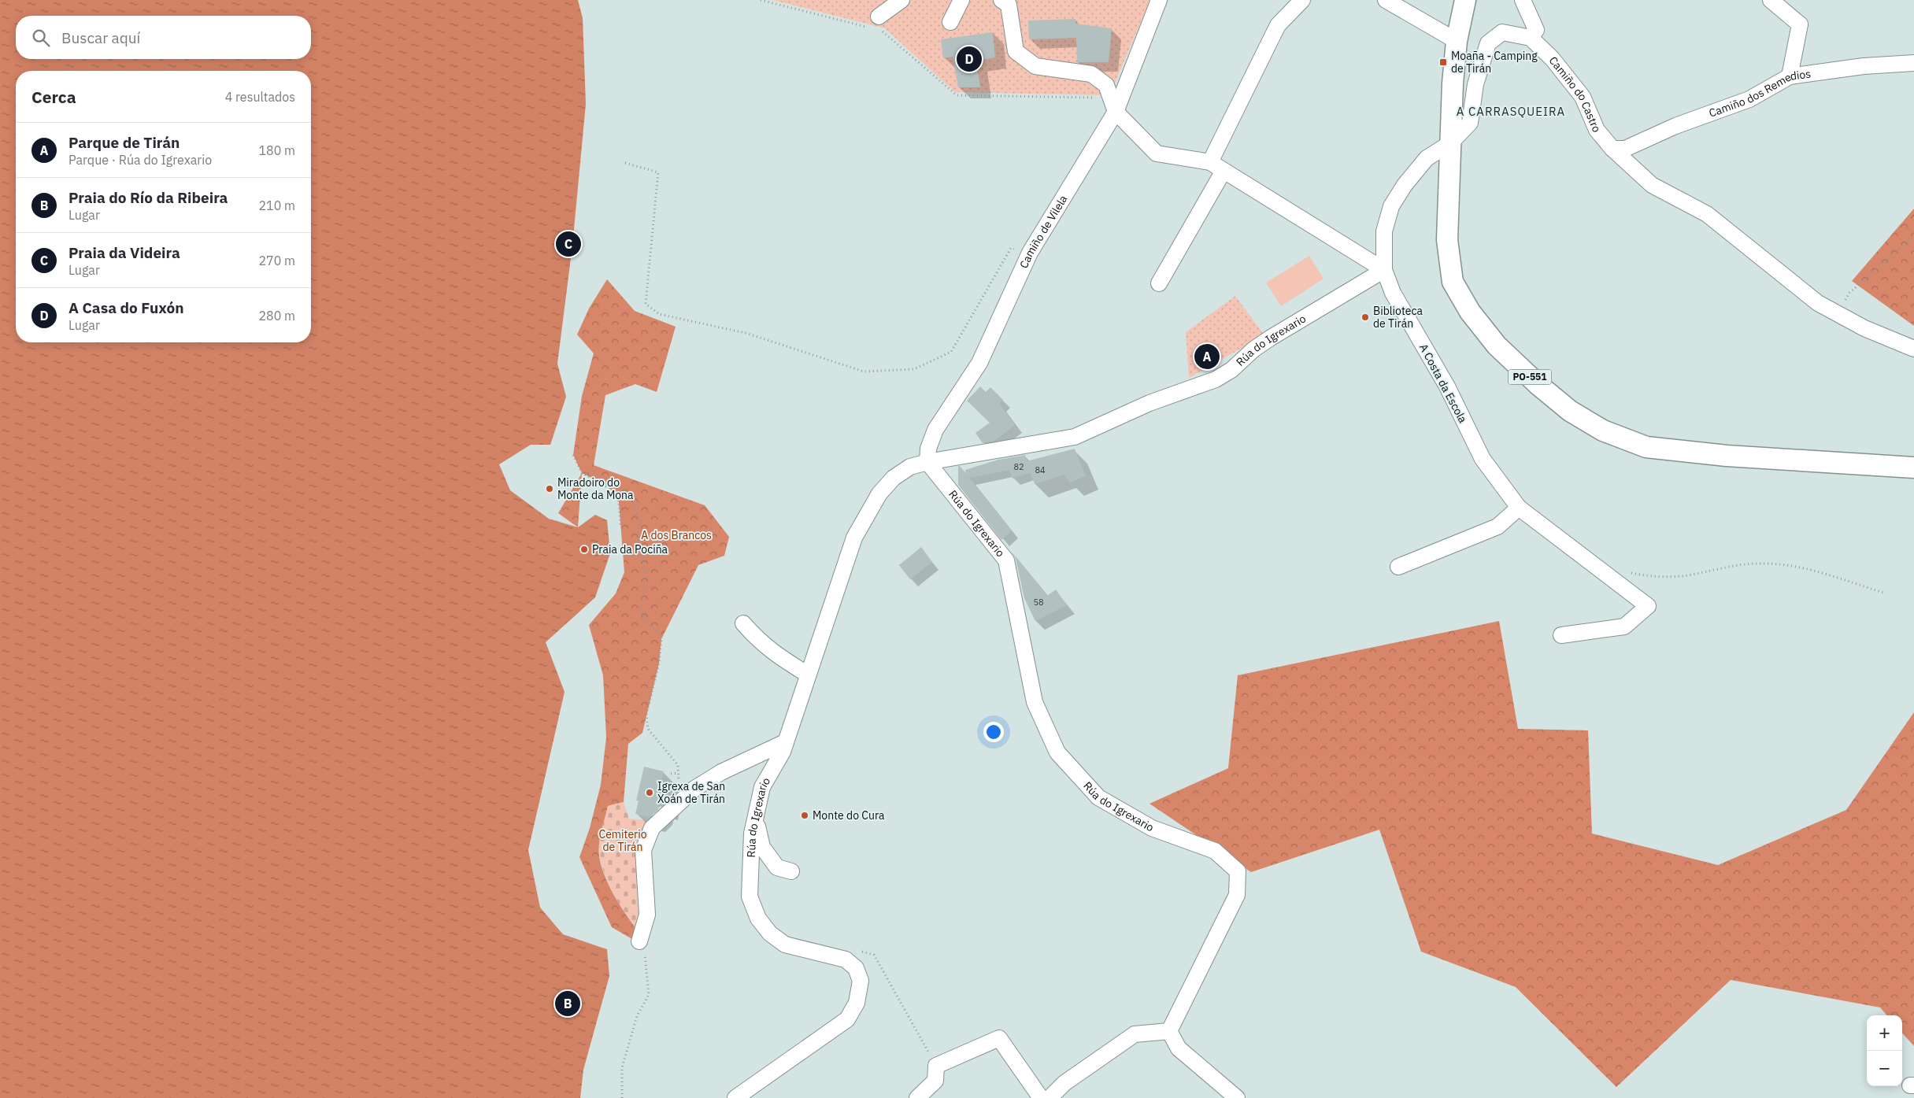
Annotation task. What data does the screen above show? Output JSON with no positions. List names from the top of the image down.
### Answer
{
  "streets": {
    "main road": ["PO-551"],
    "street": [
      "Camiño dos Remedios",
      "Camiño do Castro",
      "Camiño de Vilela",
      "Rúa do Igrexario",
      "A Costa da Escola"
    ]
  },
  "crossings": [
    ["Camiño dos Remedios", "Camiño do Castro"],
    ["Camiño de Vilela", "Rúa do Igrexario"],
    ["Rúa do Igrexario", "A Costa da Escola"],
    ["PO-551", "A Costa da Escola"]
  ],
  "districts": ["A CARRASQUEIRA"],
  "parks": ["A dos Brancos", "Cemiterio de Tirán"],
  "places": {
    "transit": ["Moaña - Camping de Tirán"],
    "other": [
      "Biblioteca de Tirán",
      "Miradoiro do Monte da Mona",
      "Praia da Pociña",
      "Igrexa de San Xoán de Tirán",
      "Monte do Cura"
    ]
  },
  "house_numbers": ["82", "84", "58"],
  "page": {
    "search": "Buscar aquí",
    "pins": [
      "D",
      "C",
      "A",
      "B"
    ],
    "heading": ["Cerca", "4 resultados"],
    "list": [
      {
        "mark": "A",
        "name": "Parque de Tirán",
        "note": "Parque · Rúa do Igrexario",
        "value": "180 m"
      },
      {
        "mark": "B",
        "name": "Praia do Río da Ribeira",
        "note": "Lugar",
        "value": "210 m"
      },
      {
        "mark": "C",
        "name": "Praia da Videira",
        "note": "Lugar",
        "value": "270 m"
      },
      {
        "mark": "D",
        "name": "A Casa do Fuxón",
        "note": "Lugar",
        "value": "280 m"
      }
    ],
    "map_buttons": ["+", "−"]
  }
}
